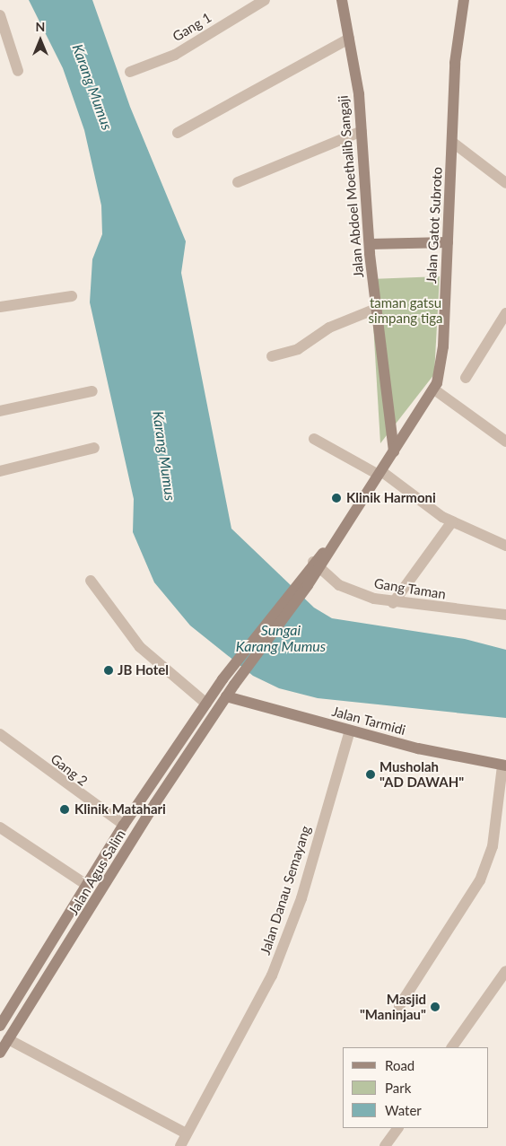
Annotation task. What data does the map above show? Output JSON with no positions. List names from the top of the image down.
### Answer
{
  "streets": {
    "street": [
      "Gang 1",
      "Jalan Abdoel Moethalib Sangaji",
      "Jalan Gatot Subroto",
      "Gang Taman",
      "Jalan Tarmidi",
      "Gang 2",
      "Jalan Agus Salim",
      "Jalan Danau Semayang"
    ]
  },
  "crossings": [
    ["Jalan Abdoel Moethalib Sangaji", "Jalan Gatot Subroto"],
    ["Jalan Gatot Subroto", "Gang Taman"],
    ["Jalan Gatot Subroto", "Jalan Agus Salim"],
    ["Jalan Tarmidi", "Jalan Agus Salim"],
    ["Jalan Tarmidi", "Jalan Danau Semayang"],
    ["Gang 2", "Jalan Agus Salim"]
  ],
  "water": ["Karang Mumus", "Sungai Karang Mumus"],
  "parks": ["taman gatsu simpang tiga"],
  "places": [
    "Klinik Harmoni",
    "JB Hotel",
    "Musholah \"AD DAWAH\"",
    "Klinik Matahari",
    "Masjid \"Maninjau\""
  ],
  "legend": ["Road", "Park", "Water"],
  "north": "top"
}
